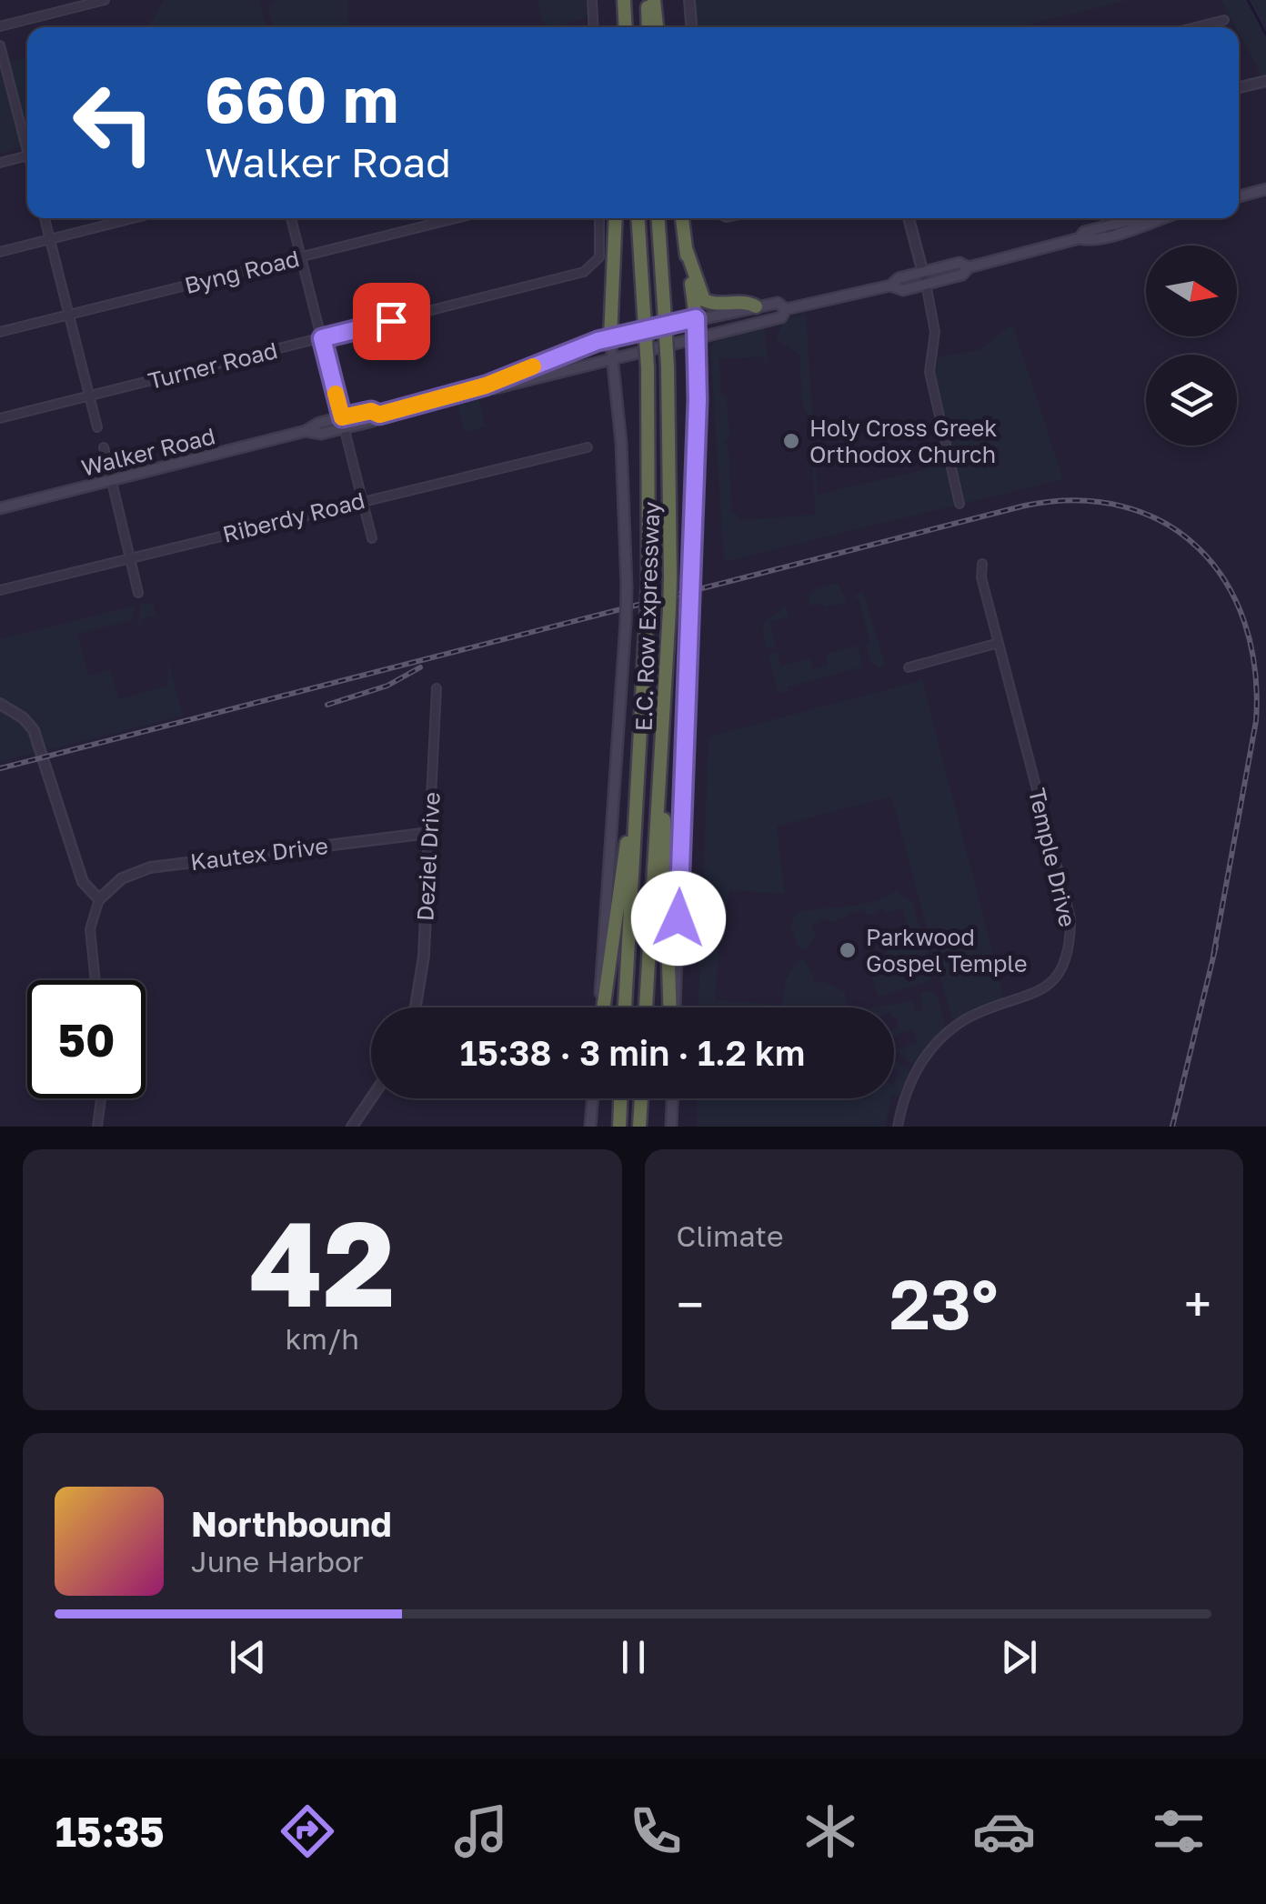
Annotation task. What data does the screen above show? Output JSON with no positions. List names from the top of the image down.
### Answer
{
  "streets": {
    "highway": ["E.C. Row Expressway"],
    "main road": ["Walker Road"],
    "street": [
      "Byng Road",
      "Turner Road",
      "Riberdy Road",
      "Kautex Drive",
      "Deziel Drive",
      "Temple Drive"
    ]
  },
  "crossings": [
    ["Kautex Drive", "Deziel Drive"]
  ],
  "places": ["Holy Cross Greek Orthodox Church", "Parkwood Gospel Temple"],
  "north": "right",
  "page": {
    "turn": ["660 m", "Walker Road"],
    "limit": "50",
    "trip": "15:38 · 3 min · 1.2 km",
    "tile": [
      ["42", "km/h"],
      "Climate"
    ],
    "heat": ["−", "23°", "+"],
    "song": ["Northbound", "June Harbor"],
    "tabs": "15:35"
  }
}
